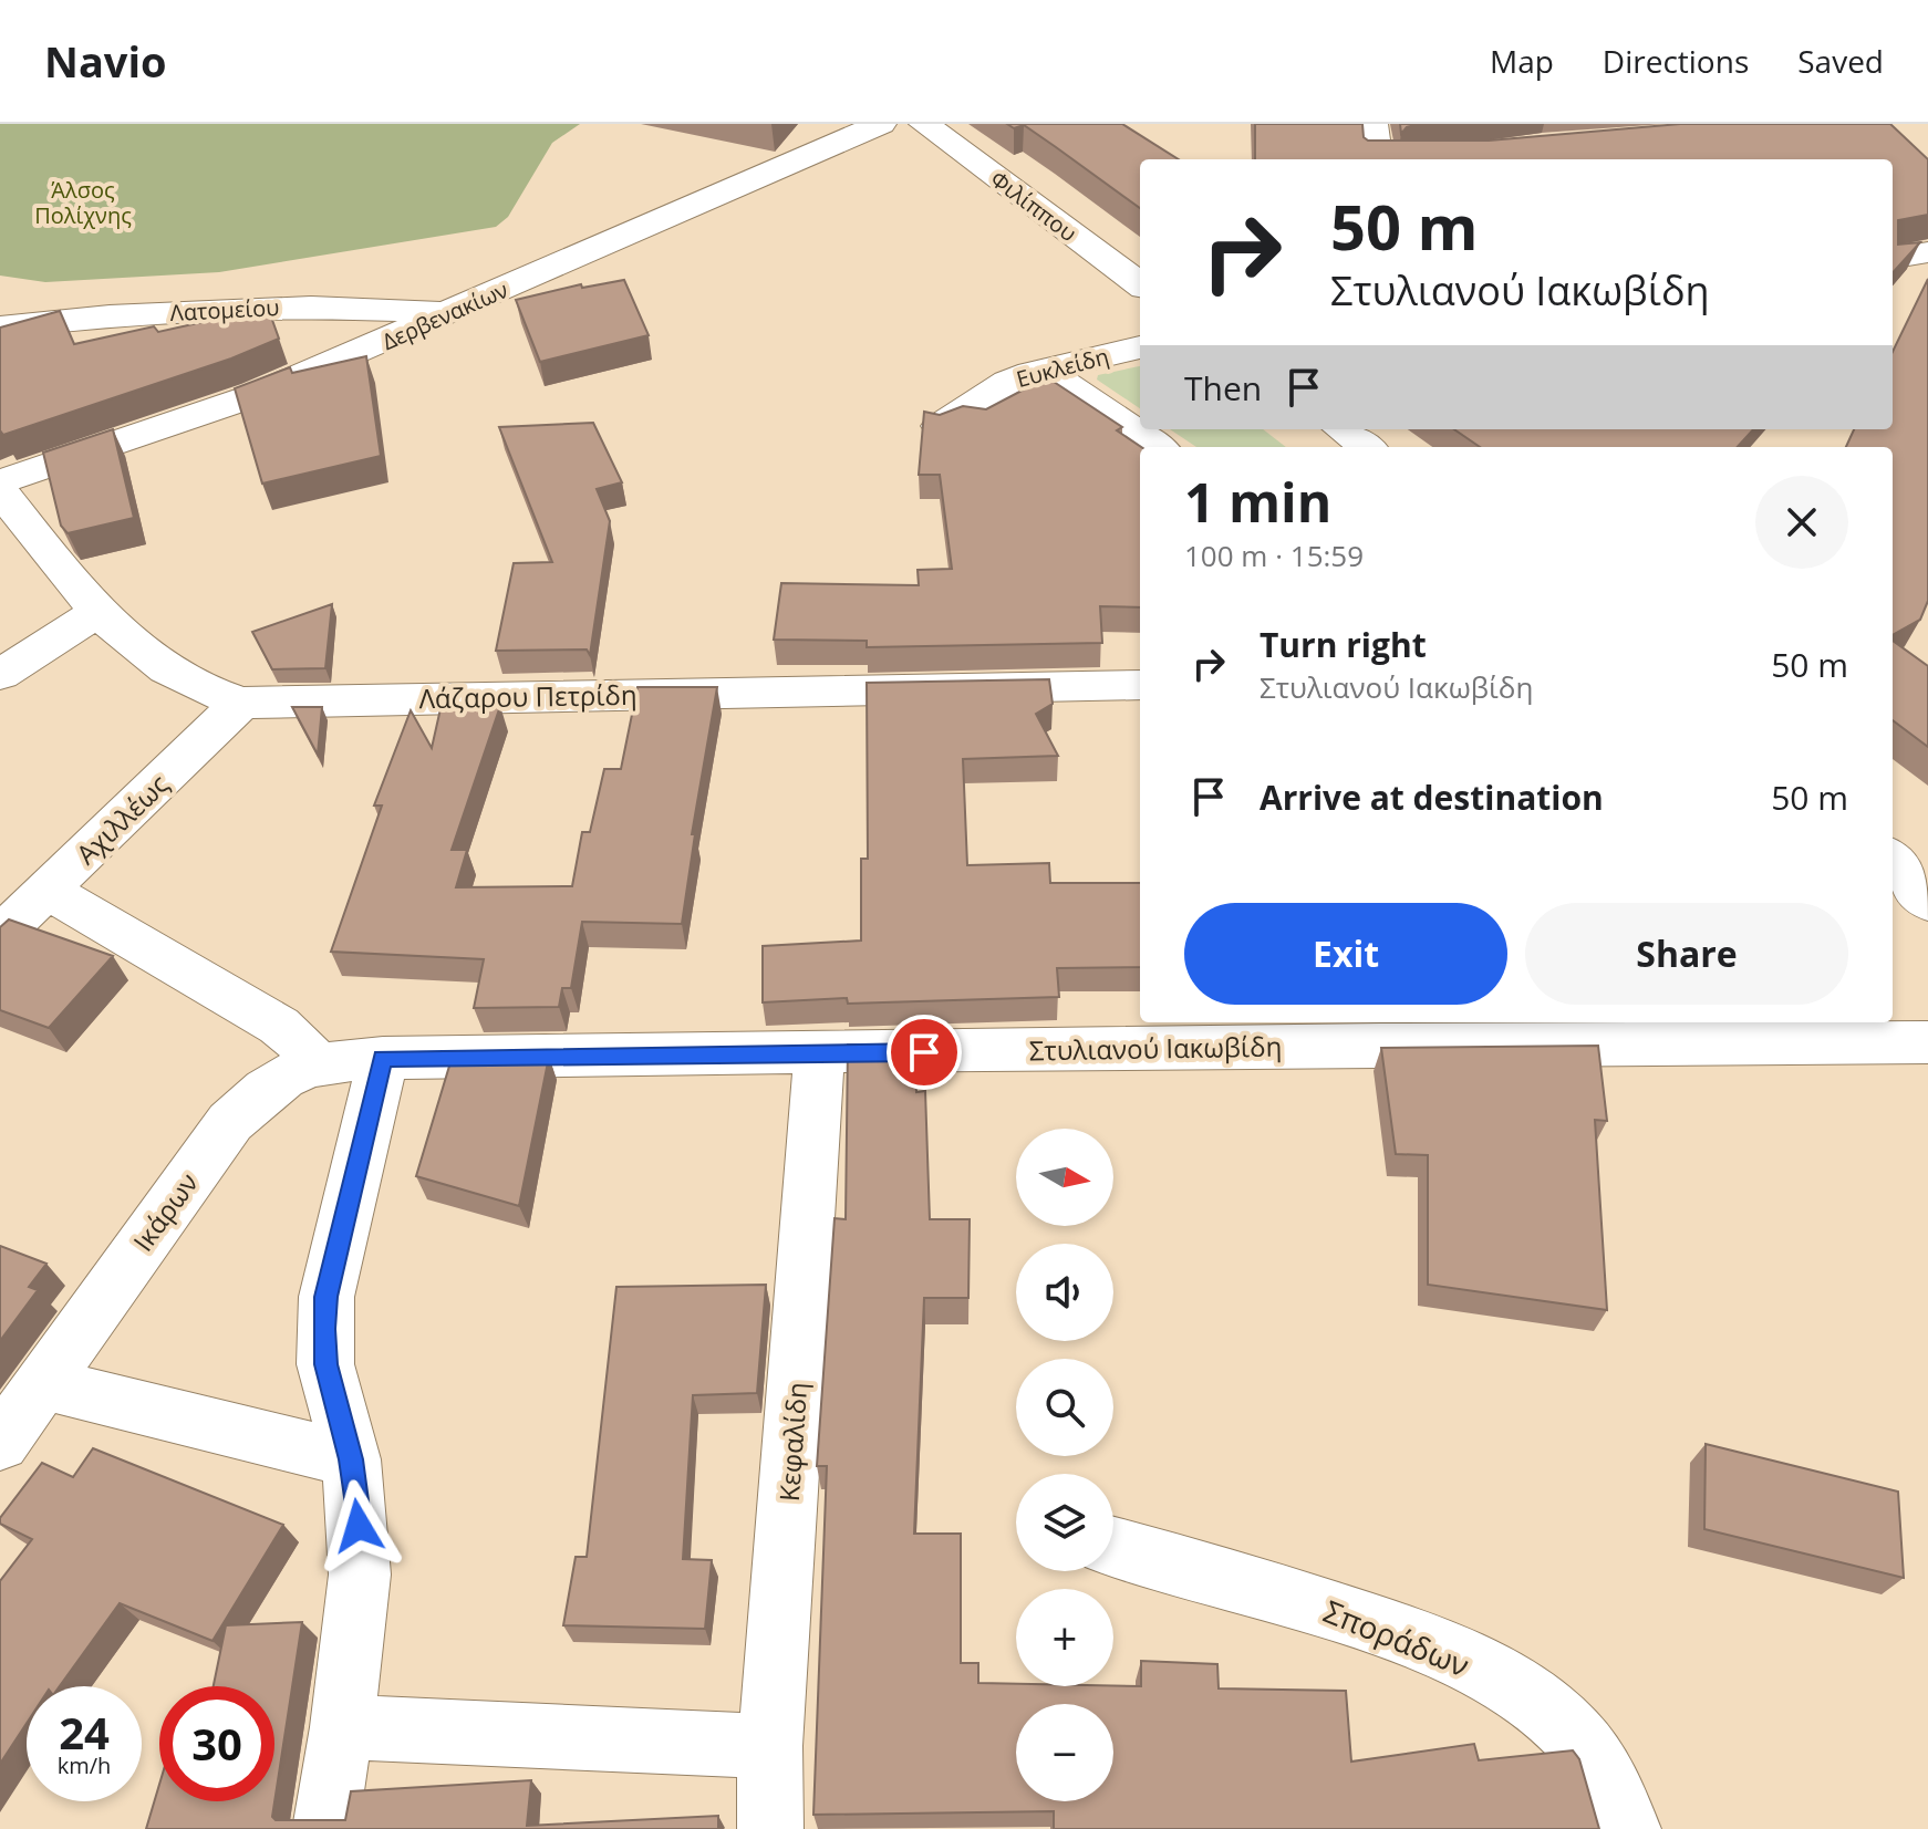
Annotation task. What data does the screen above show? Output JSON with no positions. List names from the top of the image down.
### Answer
{
  "streets": {
    "street": [
      "Φιλίππου",
      "Λατομείου",
      "Δερβενακίων",
      "Ευκλείδη",
      "Λάζαρου Πετρίδη",
      "Αχιλλέως",
      "Στυλιανού Ιακωβίδη",
      "Ικάρων",
      "Κεφαλίδη",
      "Σποράδων"
    ]
  },
  "crossings": [
    ["Λατομείου", "Δερβενακίων"],
    ["Λάζαρου Πετρίδη", "Αχιλλέως"],
    ["Στυλιανού Ιακωβίδη", "Ικάρων"],
    ["Στυλιανού Ιακωβίδη", "Κεφαλίδη"]
  ],
  "parks": ["Άλσος Πολίχνης"],
  "north": "right",
  "page": {
    "header": "Navio",
    "nav": ["Map", "Directions", "Saved"],
    "turn": ["50 m", "Στυλιανού Ιακωβίδη"],
    "then": "Then",
    "heading": ["1 min", "100 m · 15:59"],
    "list": [
      {
        "name": "Turn right",
        "note": "Στυλιανού Ιακωβίδη",
        "value": "50 m"
      },
      {
        "name": "Arrive at destination",
        "value": "50 m"
      }
    ],
    "buttons": ["Exit", "Share"],
    "map_buttons": ["+", "−"],
    "speed": "24 km/h",
    "limit": "30"
  }
}
